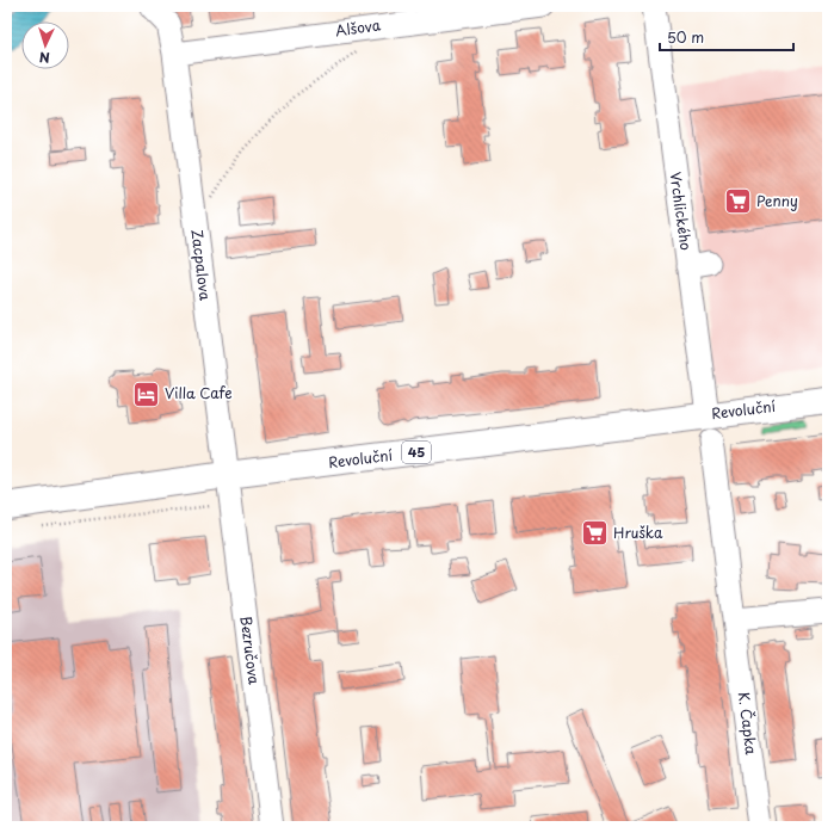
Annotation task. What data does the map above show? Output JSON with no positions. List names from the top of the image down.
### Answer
{
  "streets": {
    "main road": ["Revoluční", "45"],
    "street": [
      "Alšova",
      "Vrchlického",
      "Zacpalova",
      "Bezručova",
      "K. Čapka"
    ]
  },
  "crossings": [
    ["Alšova", "Zacpalova"],
    ["Vrchlického", "Revoluční"],
    ["Zacpalova", "Revoluční"],
    ["Zacpalova", "Bezručova"],
    ["Revoluční", "Bezručova"]
  ],
  "places": {
    "supermarket": ["Penny", "Hruška"],
    "hotel": ["Villa Cafe"]
  },
  "scale_bar": "50 m",
  "north": "bottom"
}
